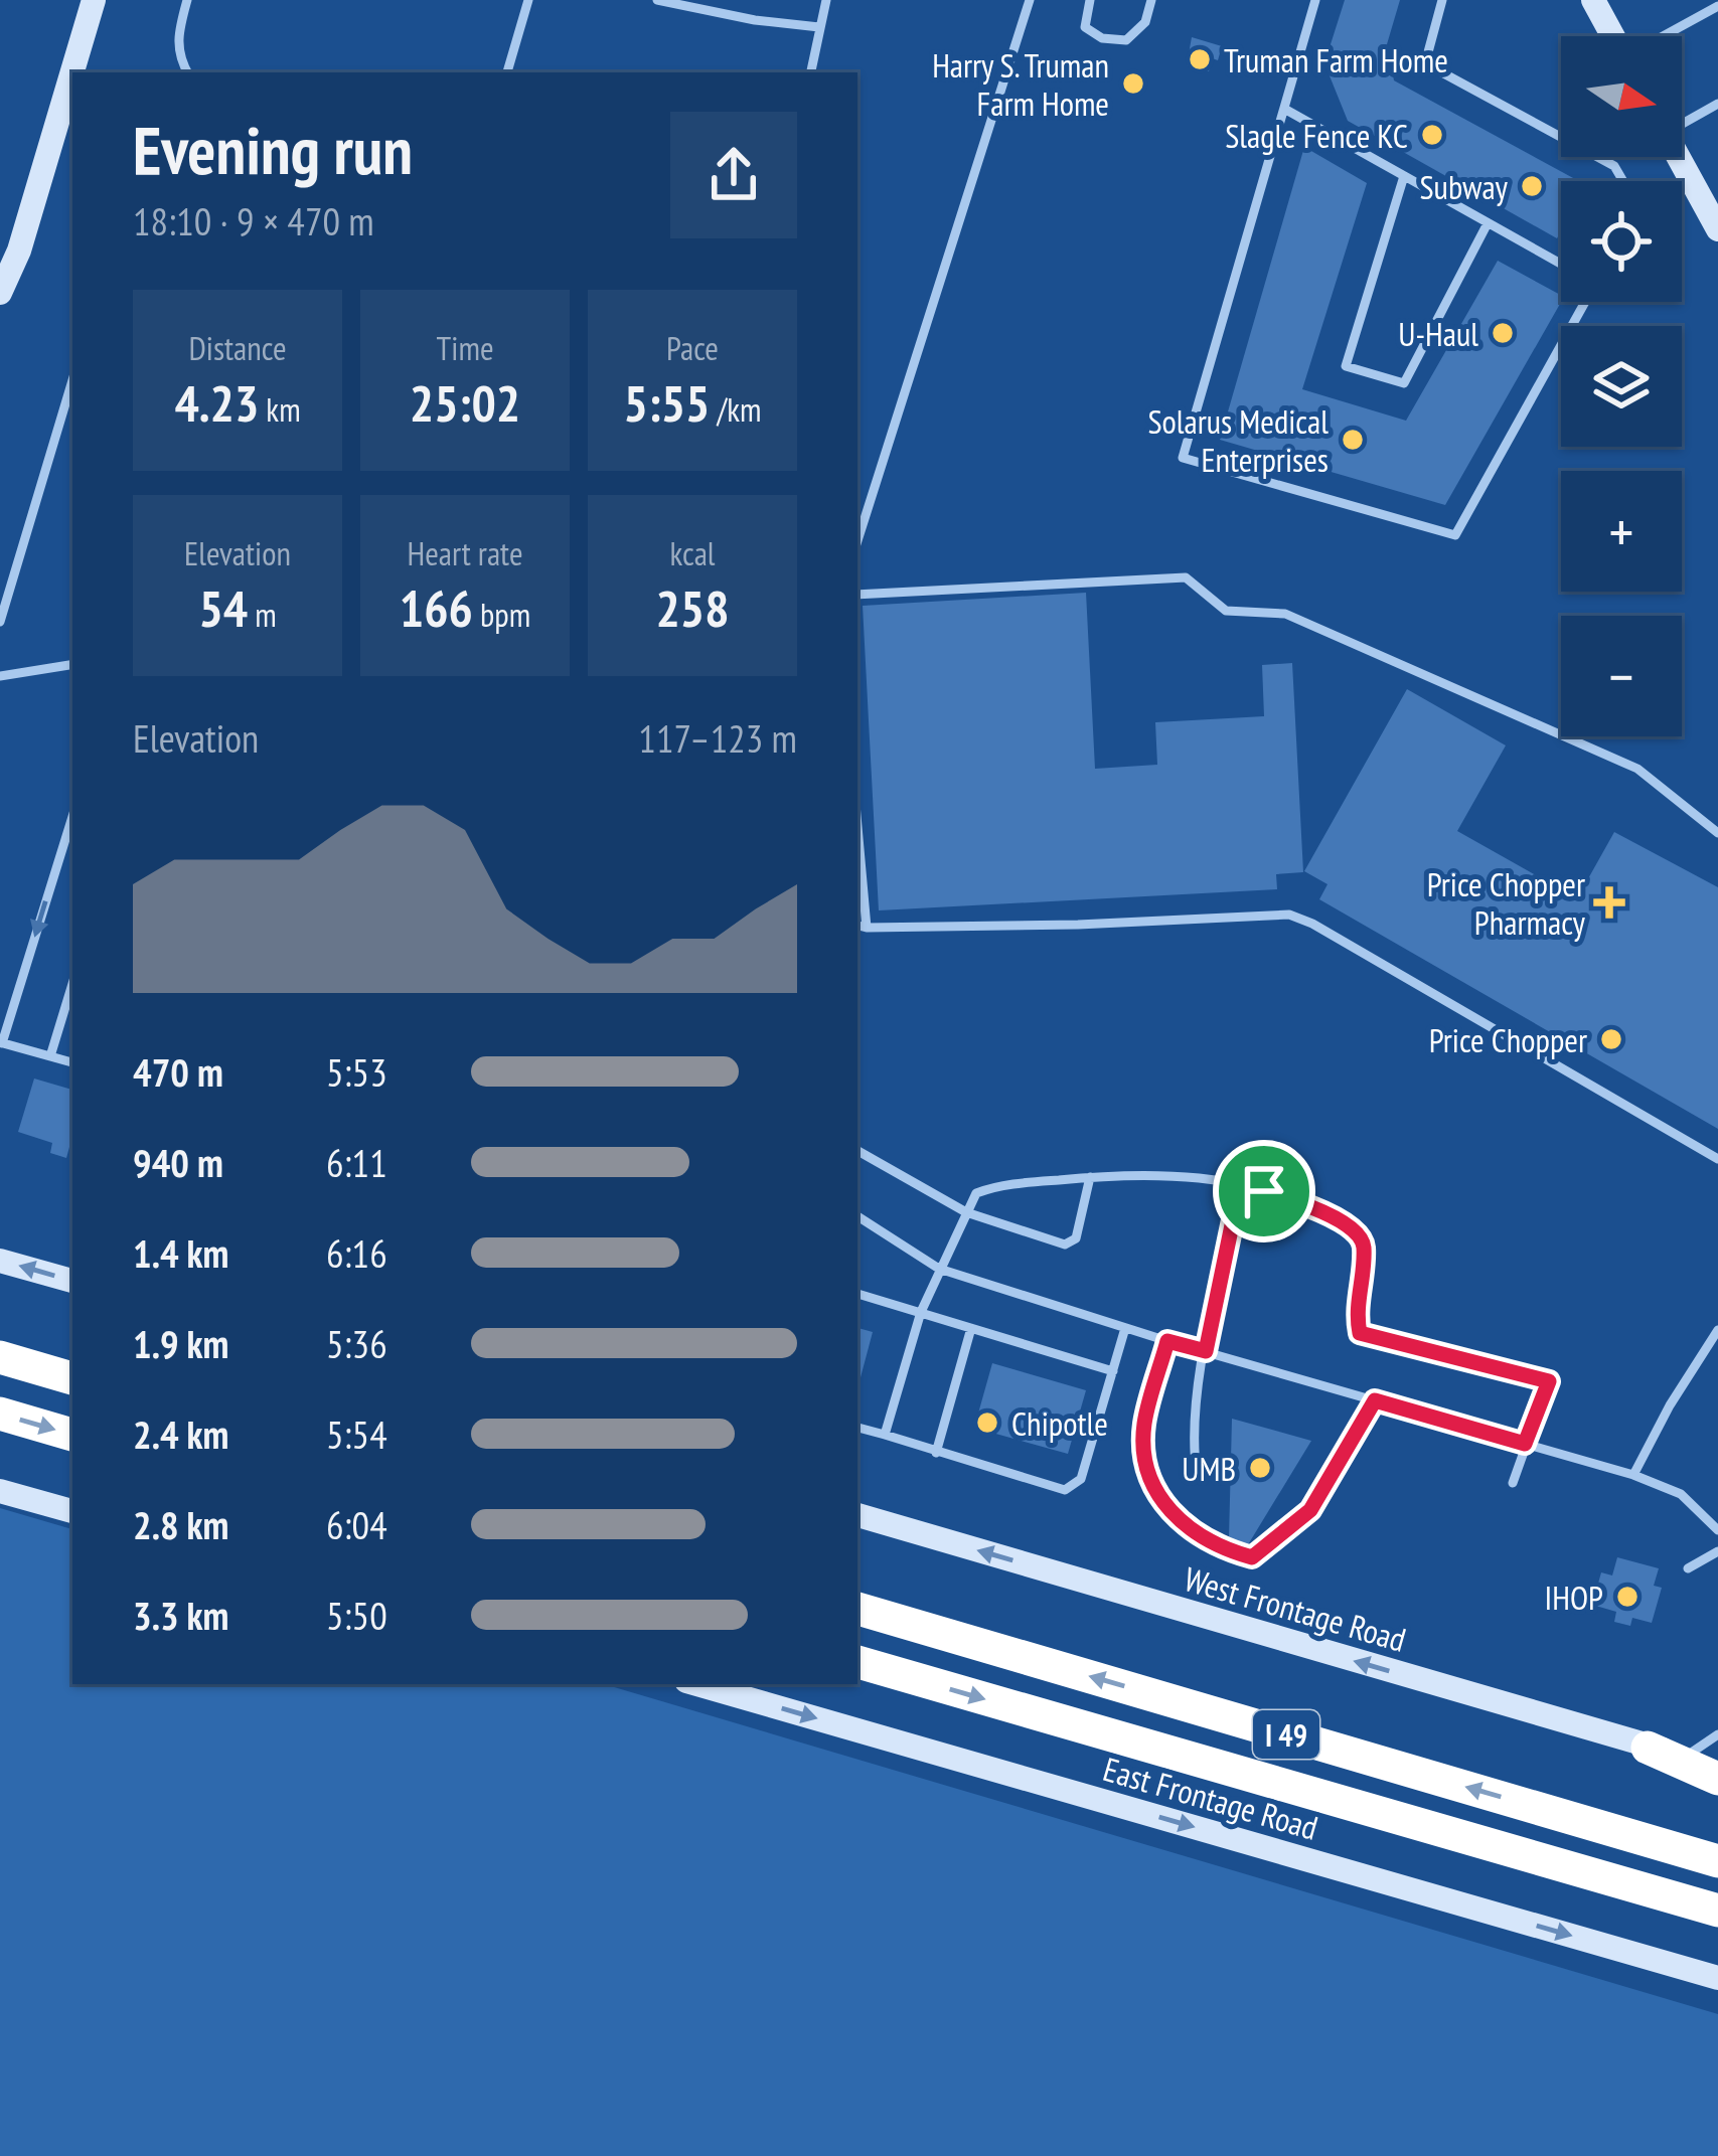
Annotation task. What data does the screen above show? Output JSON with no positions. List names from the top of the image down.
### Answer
{
  "streets": {
    "highway": ["I 49"],
    "street": ["West Frontage Road", "East Frontage Road"]
  },
  "one_way": ["West Frontage Road", "East Frontage Road"],
  "places": {
    "other": [
      "Truman Farm Home",
      "Harry S. Truman Farm Home",
      "Slagle Fence KC",
      "Subway",
      "U-Haul",
      "Solarus Medical Enterprises",
      "Price Chopper",
      "Chipotle",
      "UMB",
      "IHOP"
    ],
    "health": ["Price Chopper Pharmacy"]
  },
  "north": "right",
  "page": {
    "map_buttons": ["+", "−"],
    "heading": ["Evening run", "18:10 · 9 × 470 m"],
    "stats": [
      ["Distance", "4.23 km"],
      ["Time", "25:02"],
      ["Pace", "5:55 /km"],
      ["Elevation", "54 m"],
      ["Heart rate", "166 bpm"],
      ["kcal", "258"]
    ],
    "chart": ["Elevation", "117–123 m"],
    "list": [
      {
        "name": "470 m",
        "note": "5:53"
      },
      {
        "name": "940 m",
        "note": "6:11"
      },
      {
        "name": "1.4 km",
        "note": "6:16"
      },
      {
        "name": "1.9 km",
        "note": "5:36"
      },
      {
        "name": "2.4 km",
        "note": "5:54"
      },
      {
        "name": "2.8 km",
        "note": "6:04"
      },
      {
        "name": "3.3 km",
        "note": "5:50"
      }
    ]
  }
}
